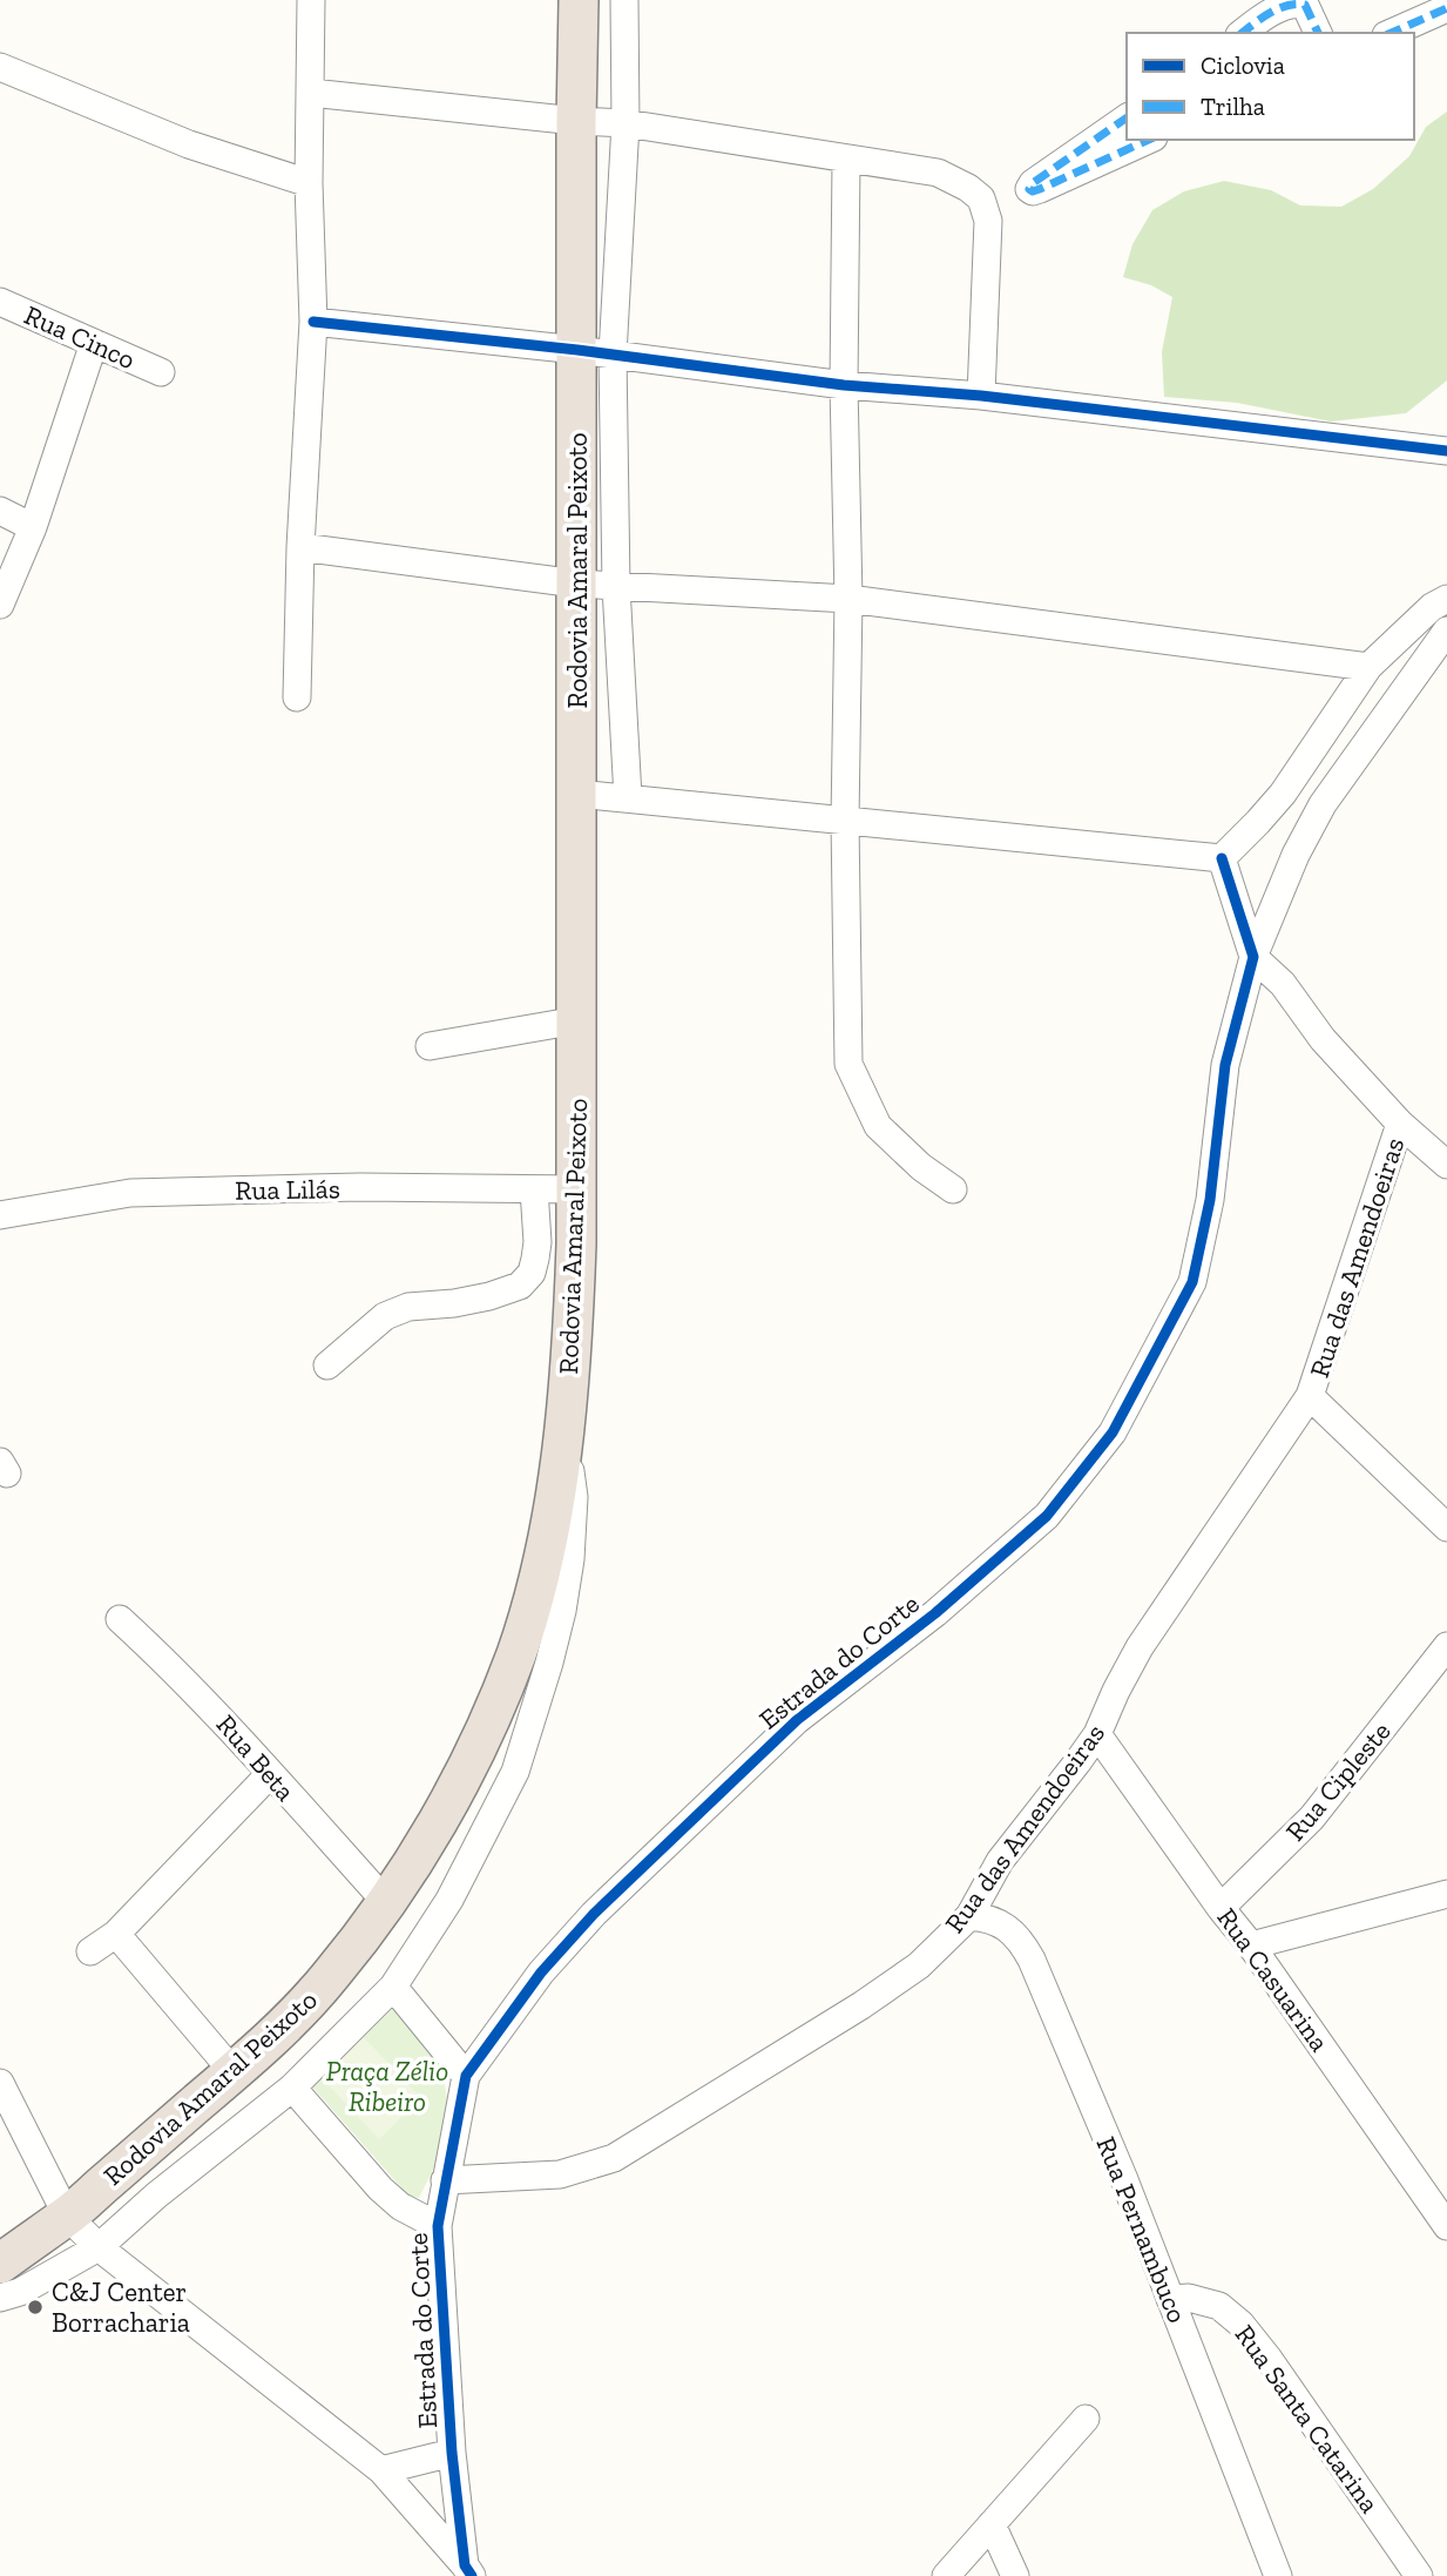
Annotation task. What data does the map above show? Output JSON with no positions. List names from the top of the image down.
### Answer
{
  "streets": {
    "highway": ["Rodovia Amaral Peixoto"],
    "street": [
      "Rua Cinco",
      "Rua Lilás",
      "Rua das Amendoeiras",
      "Estrada do Corte",
      "Rua Beta",
      "Rua Cipleste",
      "Rua Casuarina",
      "Rua Pernambuco",
      "Rua Santa Catarina"
    ]
  },
  "crossings": [
    ["Rodovia Amaral Peixoto", "Rua Lilás"],
    ["Rodovia Amaral Peixoto", "Rua Beta"],
    ["Rua das Amendoeiras", "Estrada do Corte"],
    ["Rua das Amendoeiras", "Rua Casuarina"],
    ["Rua das Amendoeiras", "Rua Pernambuco"],
    ["Rua Cipleste", "Rua Casuarina"],
    ["Rua Pernambuco", "Rua Santa Catarina"]
  ],
  "parks": ["Praça Zélio Ribeiro"],
  "places": ["C&J Center Borracharia"],
  "legend": ["Ciclovia", "Trilha"]
}
